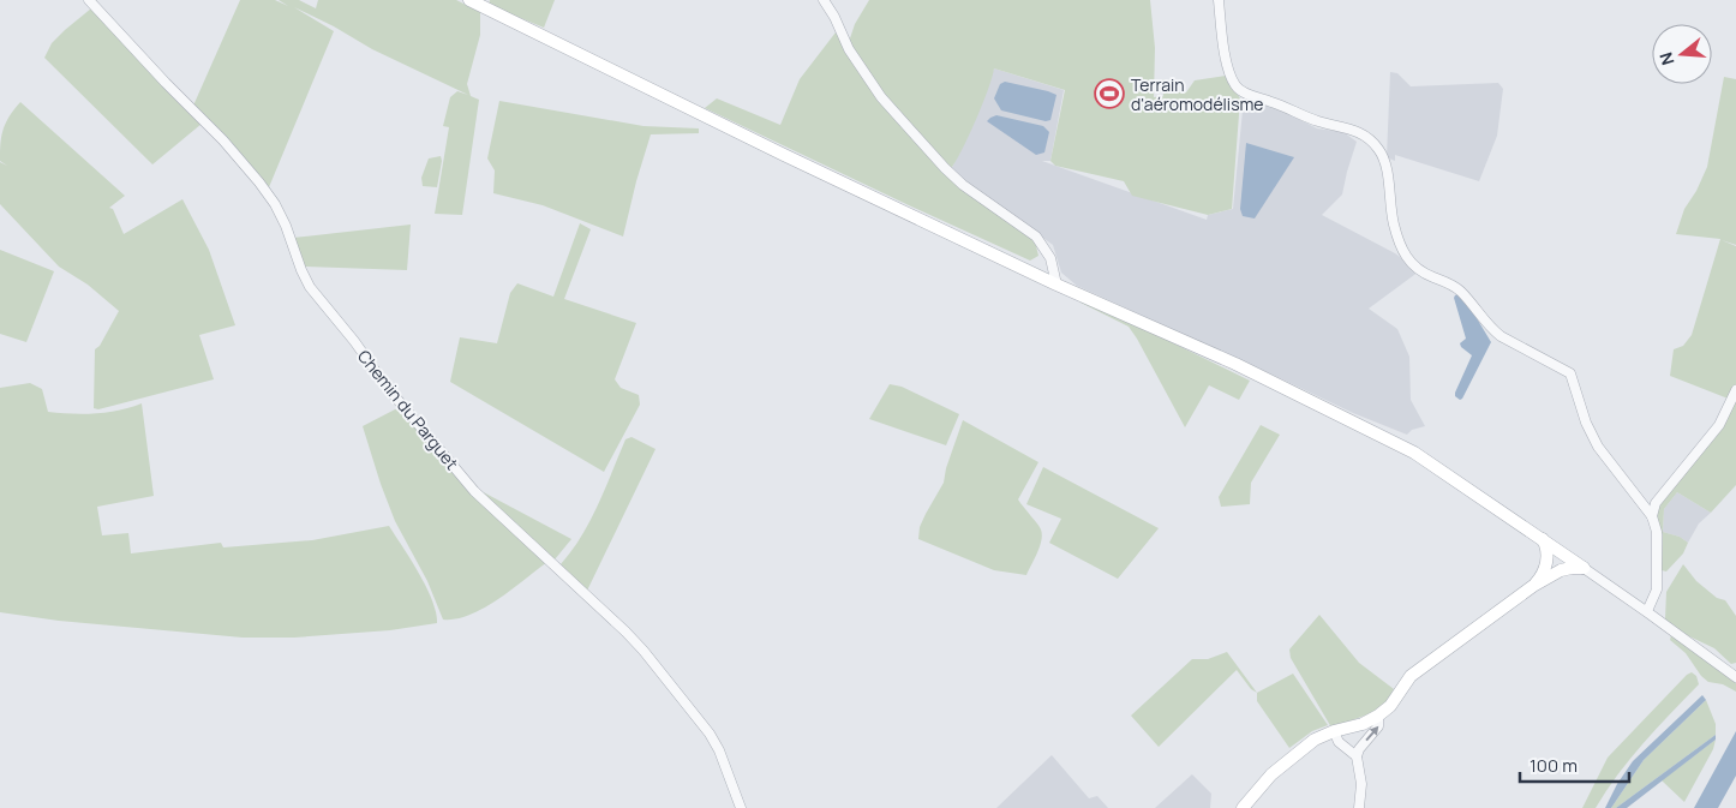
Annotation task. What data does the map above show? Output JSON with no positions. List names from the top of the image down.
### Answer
{
  "streets": {
    "street": ["Chemin du Parguet"]
  },
  "places": {
    "sports": ["Terrain d'aéromodélisme"]
  },
  "scale_bar": "100 m",
  "north": "left"
}
